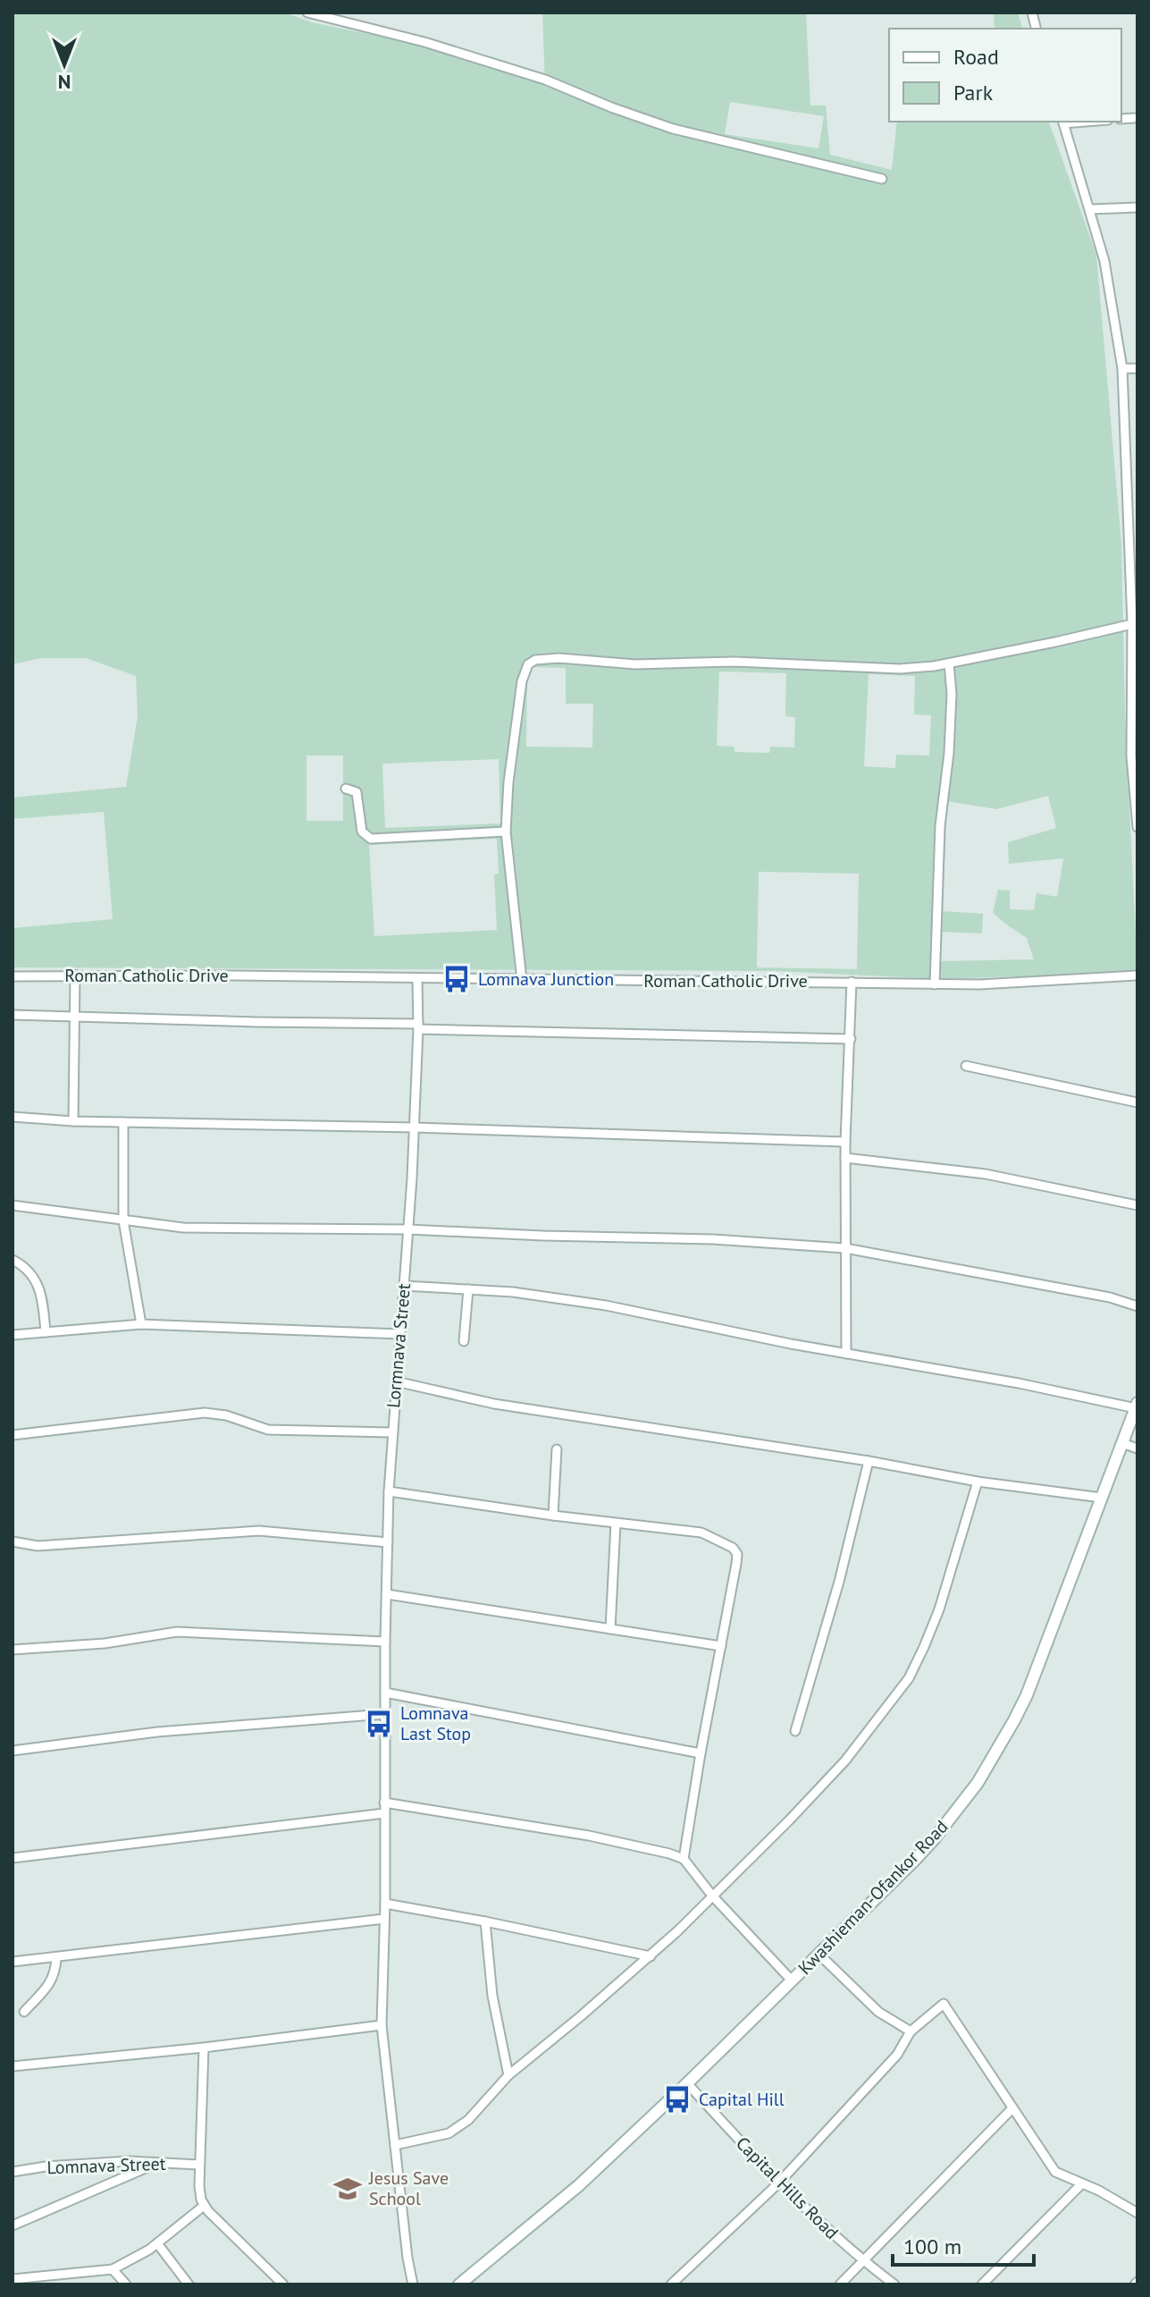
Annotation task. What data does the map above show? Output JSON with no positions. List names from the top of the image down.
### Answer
{
  "streets": {
    "main road": ["Kwashieman-Ofankor Road"],
    "street": [
      "Roman Catholic Drive",
      "Lormnava Street",
      "Lomnava Street",
      "Capital Hills Road"
    ]
  },
  "crossings": [
    ["Roman Catholic Drive", "Lormnava Street"],
    ["Kwashieman-Ofankor Road", "Capital Hills Road"]
  ],
  "places": {
    "bus stop": ["Lomnava Junction", "Lomnava Last Stop", "Capital Hill"],
    "school or university": ["Jesus Save School"]
  },
  "legend": ["Road", "Park"],
  "scale_bar": "100 m",
  "north": "bottom"
}
